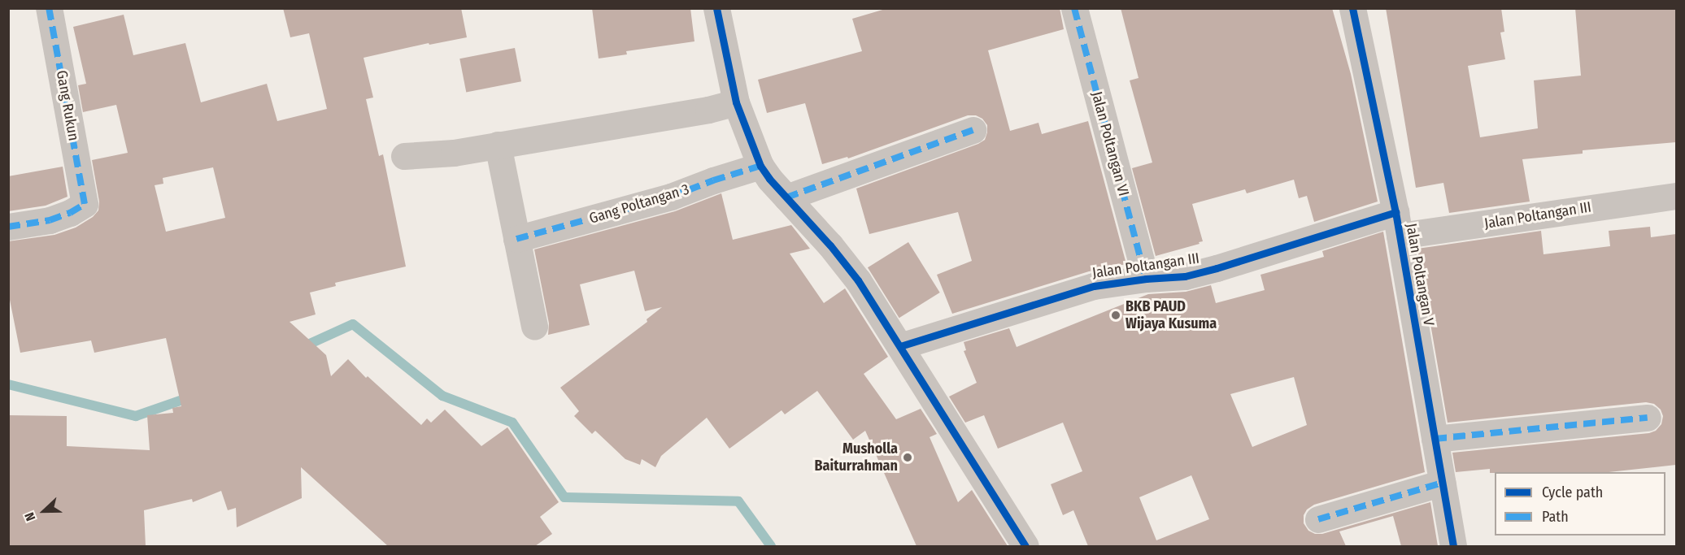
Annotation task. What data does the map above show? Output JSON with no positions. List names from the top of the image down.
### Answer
{
  "streets": {
    "street": [
      "Gang Rukun",
      "Jalan Poltangan VI",
      "Gang Poltangan 3",
      "Jalan Poltangan III",
      "Jalan Poltangan V"
    ]
  },
  "crossings": [
    ["Jalan Poltangan VI", "Jalan Poltangan III"],
    ["Jalan Poltangan III", "Jalan Poltangan V"]
  ],
  "places": ["BKB PAUD Wijaya Kusuma", "Musholla Baiturrahman"],
  "legend": ["Cycle path", "Path"],
  "north": "left"
}
